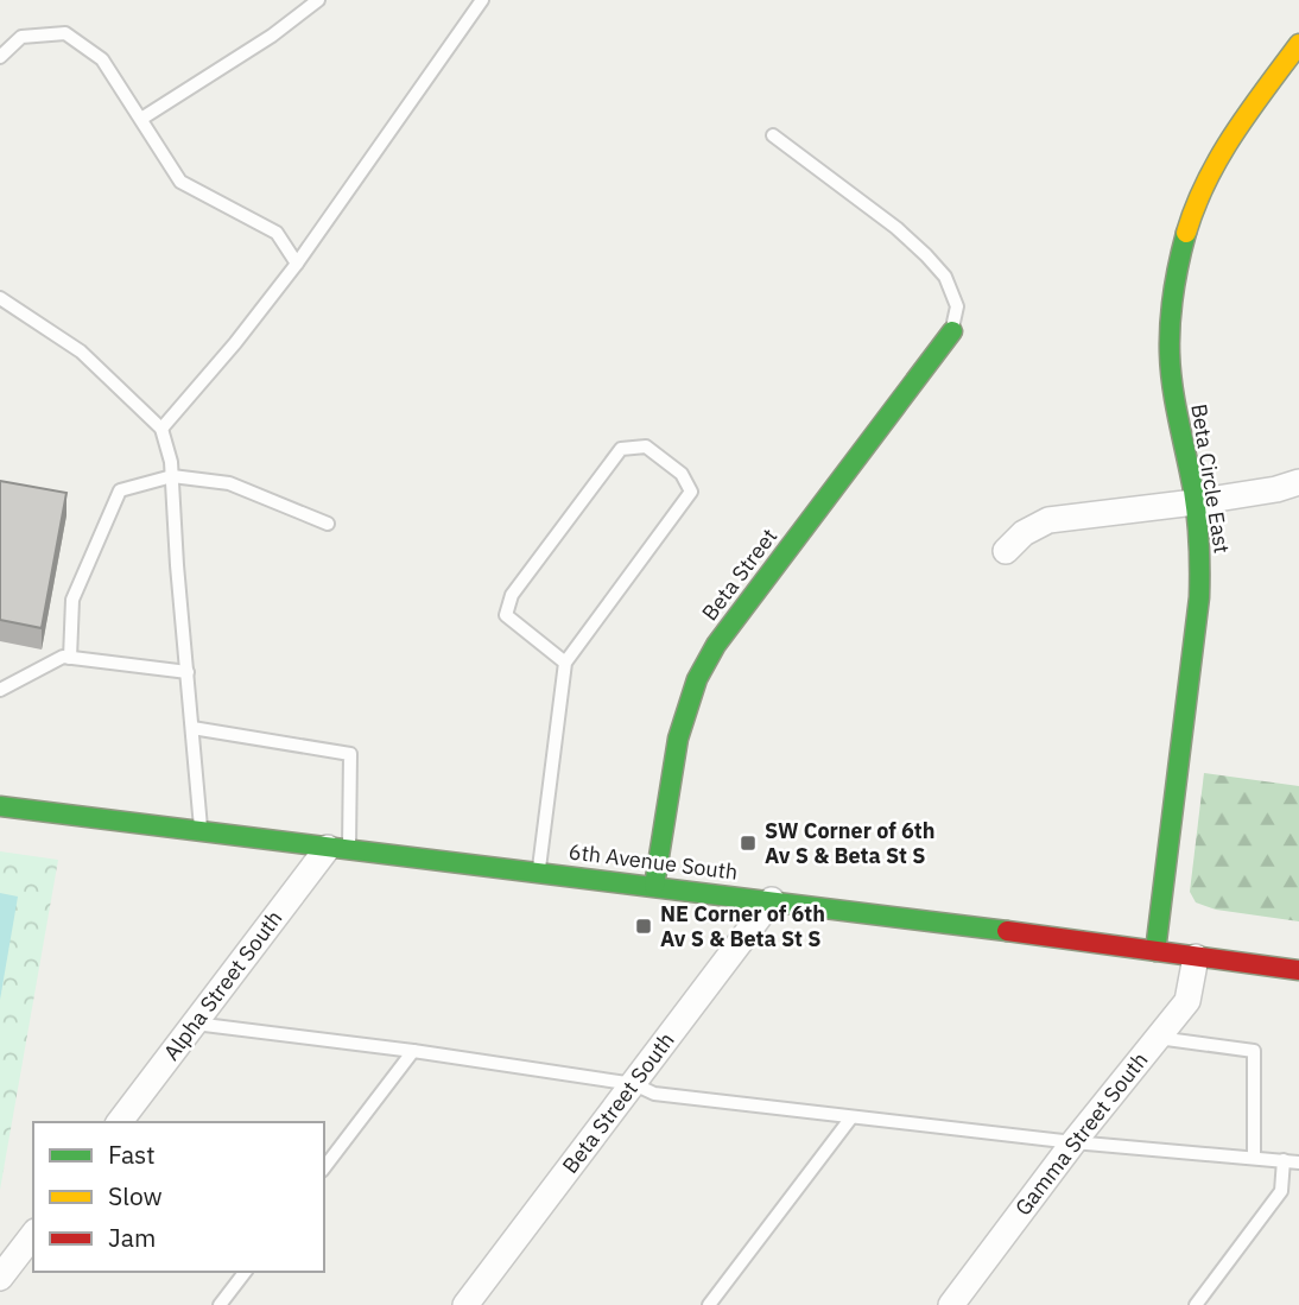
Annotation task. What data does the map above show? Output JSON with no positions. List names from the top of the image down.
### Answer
{
  "streets": {
    "street": [
      "Beta Circle East",
      "Beta Street",
      "6th Avenue South",
      "Alpha Street South",
      "Beta Street South",
      "Gamma Street South"
    ]
  },
  "crossings": [
    ["Beta Circle East", "6th Avenue South"],
    ["Beta Street", "6th Avenue South"],
    ["6th Avenue South", "Alpha Street South"],
    ["6th Avenue South", "Beta Street South"],
    ["6th Avenue South", "Gamma Street South"]
  ],
  "places": {
    "transit": ["SW Corner of 6th Av S & Beta St S", "NE Corner of 6th Av S & Beta St S"]
  },
  "legend": ["Fast", "Slow", "Jam"]
}
